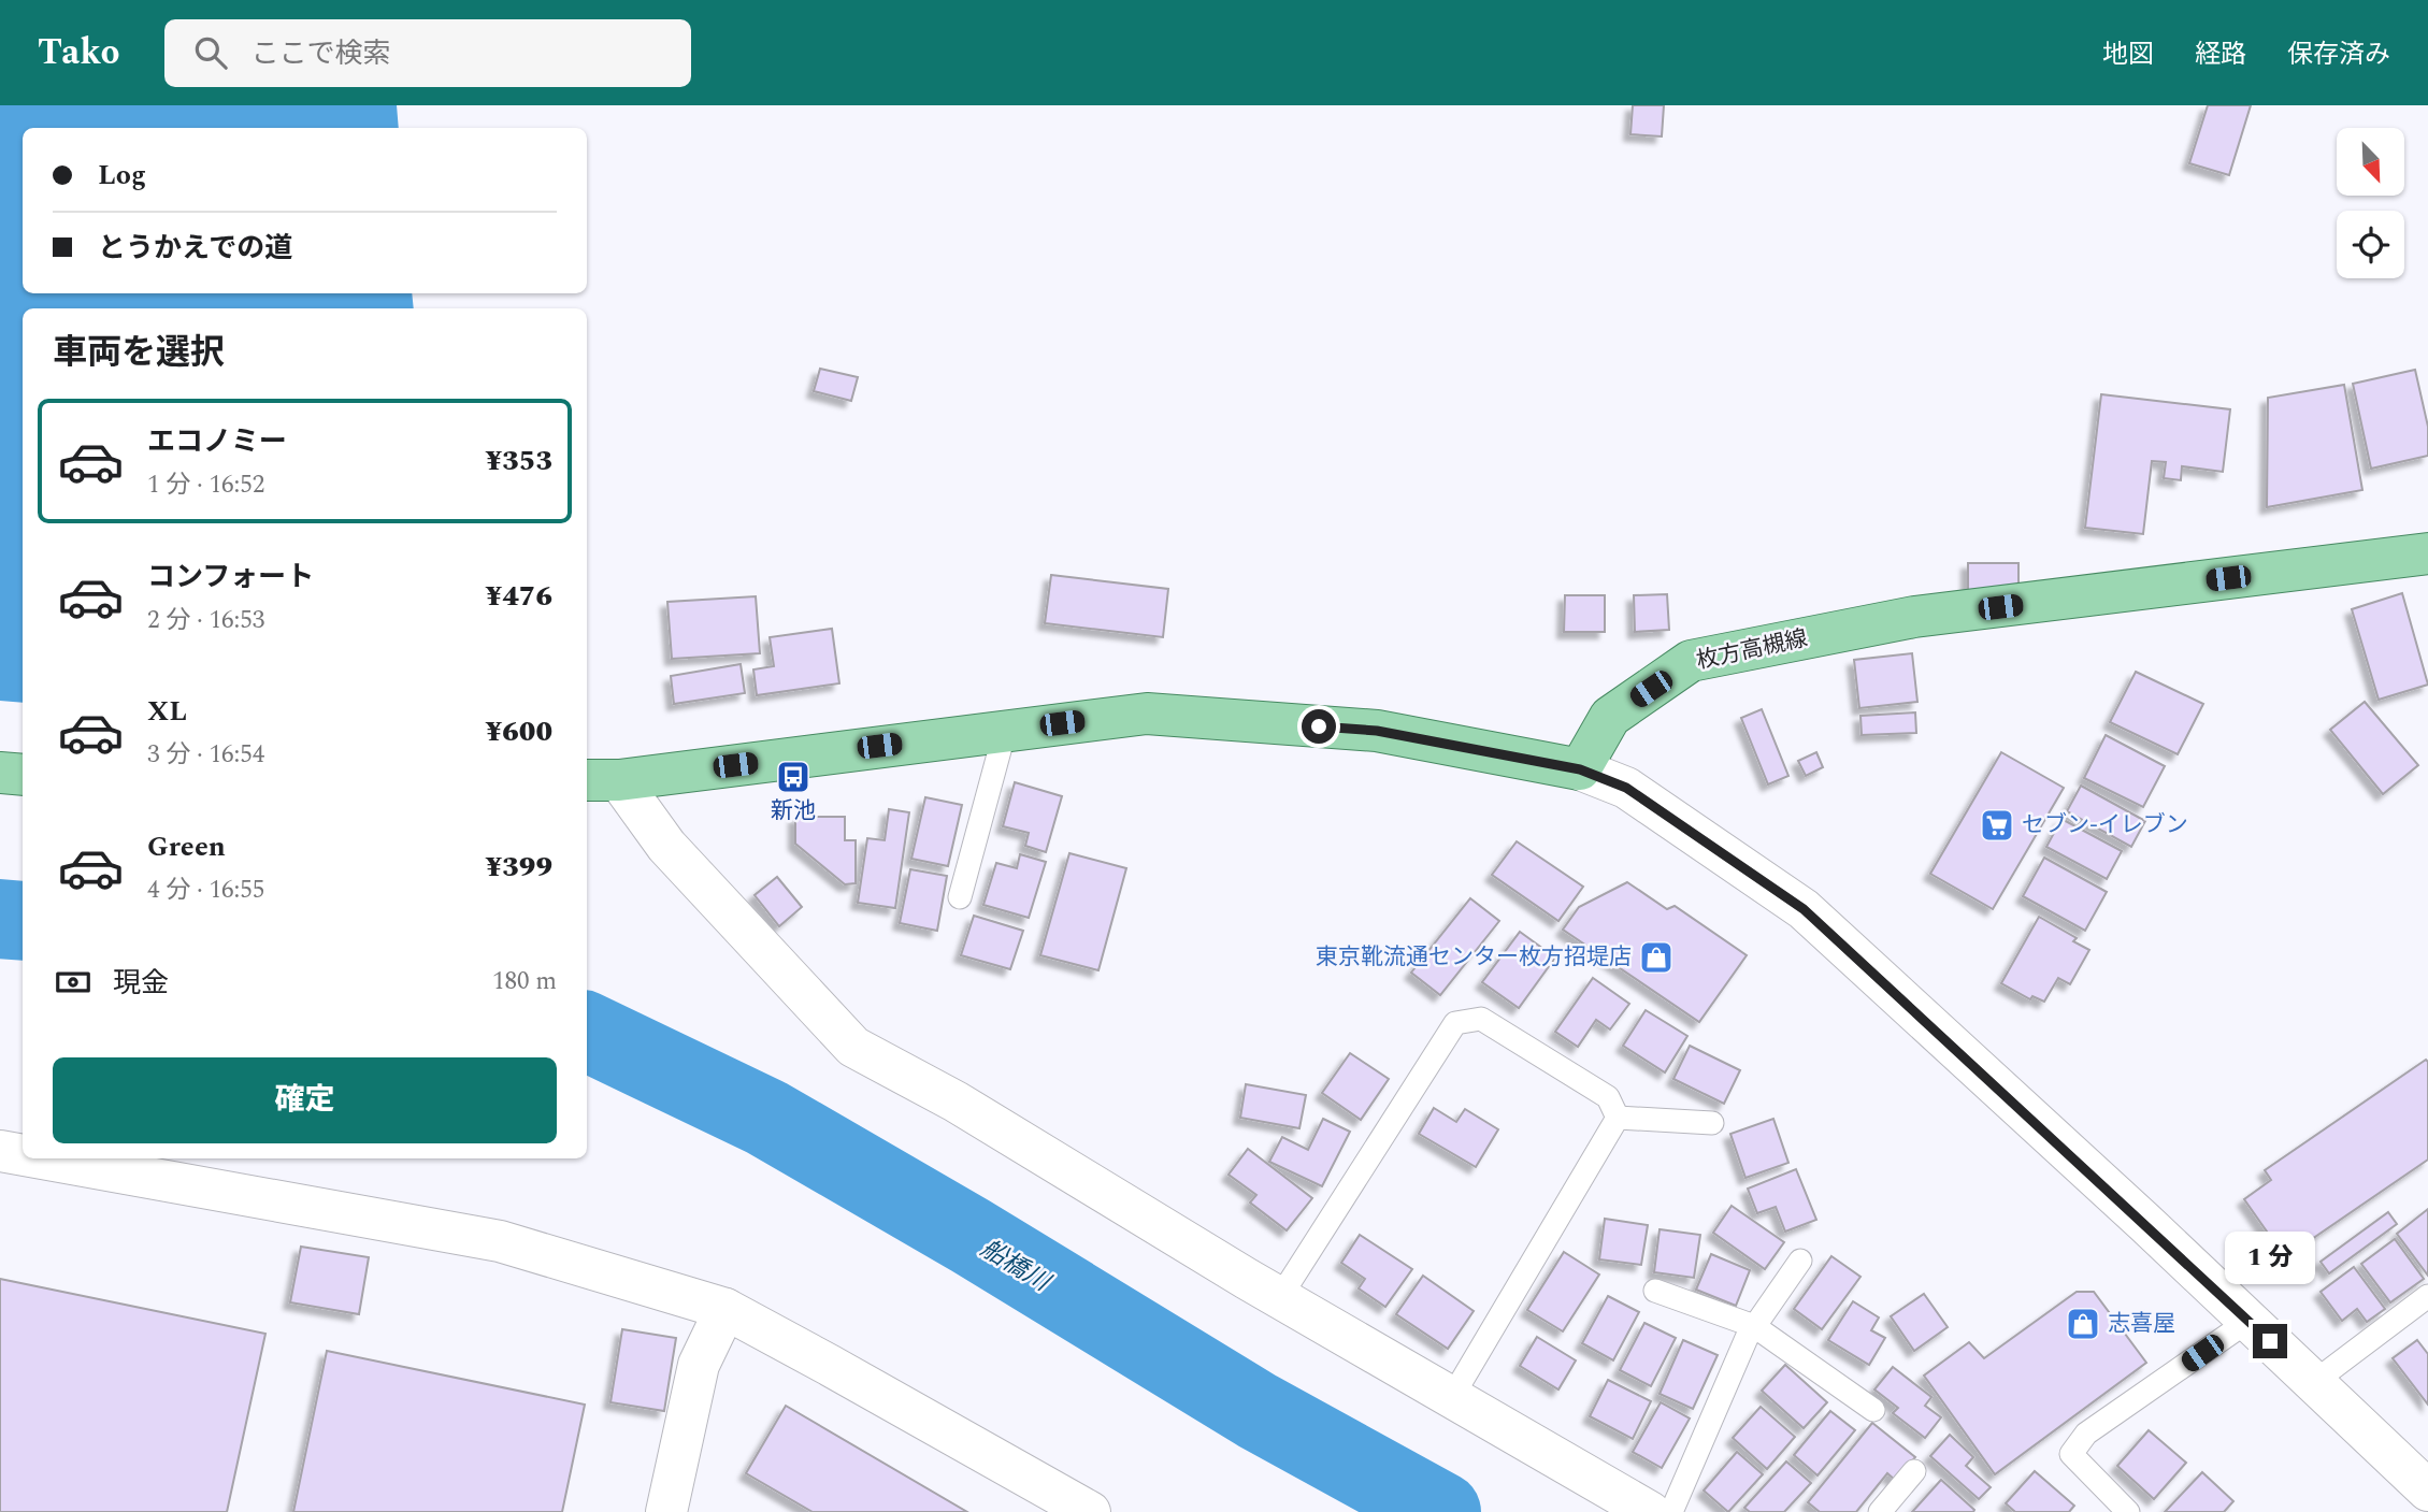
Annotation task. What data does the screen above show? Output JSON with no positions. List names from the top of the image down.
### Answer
{
  "streets": {
    "main road": ["枚方高槻線"]
  },
  "water": ["船橋川"],
  "places": {
    "bus stop": ["新池"],
    "supermarket": ["セブン-イレブン"],
    "shop": ["東京靴流通センター枚方招堤店", "志喜屋"]
  },
  "north": "bottom right",
  "page": {
    "header": "Tako",
    "search": "ここで検索",
    "nav": ["地図", "経路", "保存済み"],
    "banner": ["Log", "とうかえでの道"],
    "heading": "車両を選択",
    "list": [
      {
        "name": "エコノミー",
        "note": "1 分 · 16:52",
        "value": "¥353"
      },
      {
        "name": "コンフォート",
        "note": "2 分 · 16:53",
        "value": "¥476"
      },
      {
        "name": "XL",
        "note": "3 分 · 16:54",
        "value": "¥600"
      },
      {
        "name": "Green",
        "note": "4 分 · 16:55",
        "value": "¥399"
      }
    ],
    "pay": ["現金", "180 m"],
    "buttons": "確定",
    "bubble": "1 分"
  }
}
